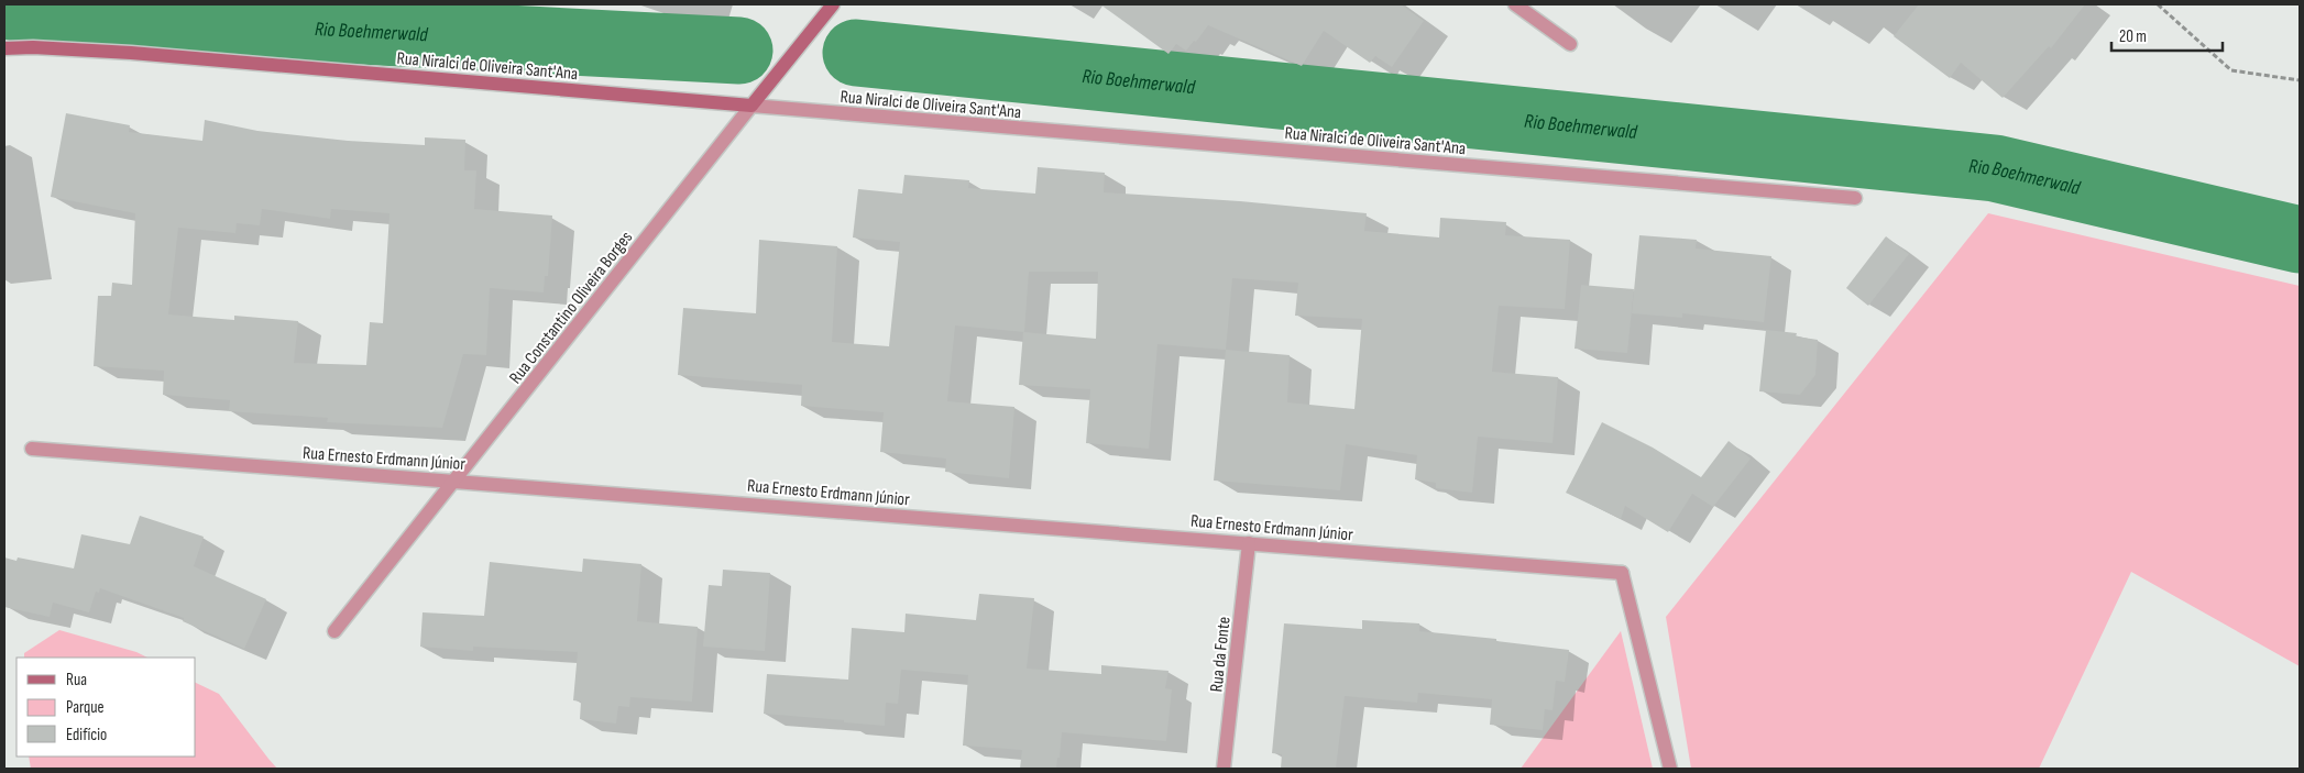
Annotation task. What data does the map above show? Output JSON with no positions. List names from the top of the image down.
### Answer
{
  "streets": {
    "street": [
      "Rua Niralci de Oliveira Sant'Ana",
      "Rua Constantino Oliveira Borges",
      "Rua Ernesto Erdmann Júnior",
      "Rua da Fonte"
    ]
  },
  "crossings": [
    ["Rua Niralci de Oliveira Sant'Ana", "Rua Constantino Oliveira Borges"],
    ["Rua Constantino Oliveira Borges", "Rua Ernesto Erdmann Júnior"],
    ["Rua Ernesto Erdmann Júnior", "Rua da Fonte"]
  ],
  "water": ["Rio Boehmerwald"],
  "legend": ["Rua", "Parque", "Edifício"],
  "scale_bar": "20 m"
}
